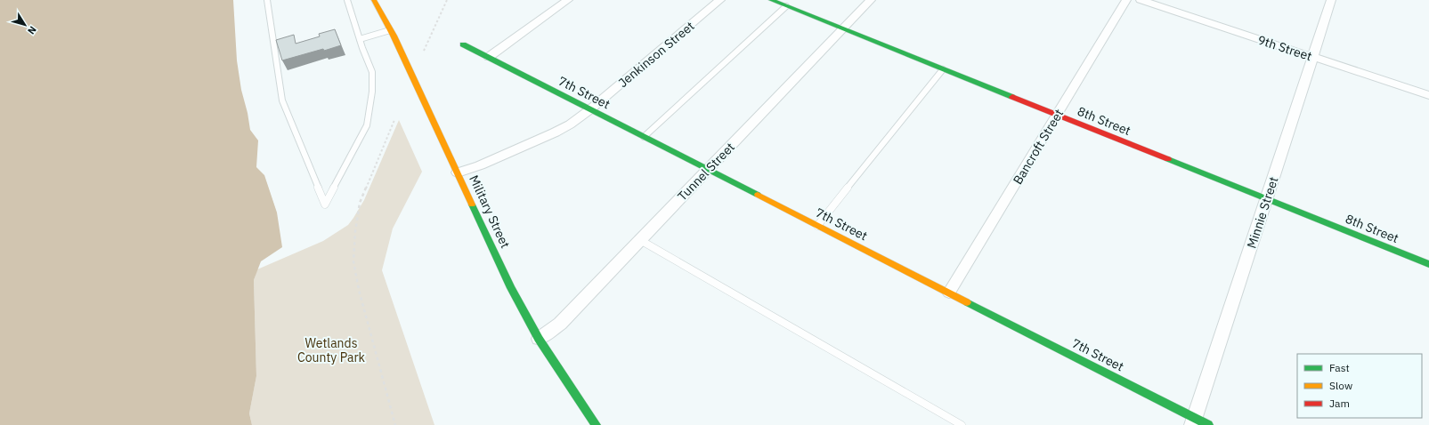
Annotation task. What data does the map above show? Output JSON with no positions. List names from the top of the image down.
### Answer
{
  "streets": {
    "street": [
      "9th Street",
      "Jenkinson Street",
      "7th Street",
      "8th Street",
      "Bancroft Street",
      "Tunnel Street",
      "Military Street",
      "Minnie Street"
    ]
  },
  "crossings": [
    ["9th Street", "Minnie Street"],
    ["Jenkinson Street", "7th Street"],
    ["Jenkinson Street", "Military Street"],
    ["7th Street", "Bancroft Street"],
    ["7th Street", "Tunnel Street"],
    ["7th Street", "Minnie Street"],
    ["8th Street", "Bancroft Street"],
    ["8th Street", "Tunnel Street"],
    ["8th Street", "Minnie Street"],
    ["Tunnel Street", "Military Street"]
  ],
  "parks": ["Wetlands County Park"],
  "legend": ["Fast", "Slow", "Jam"],
  "north": "bottom right"
}
